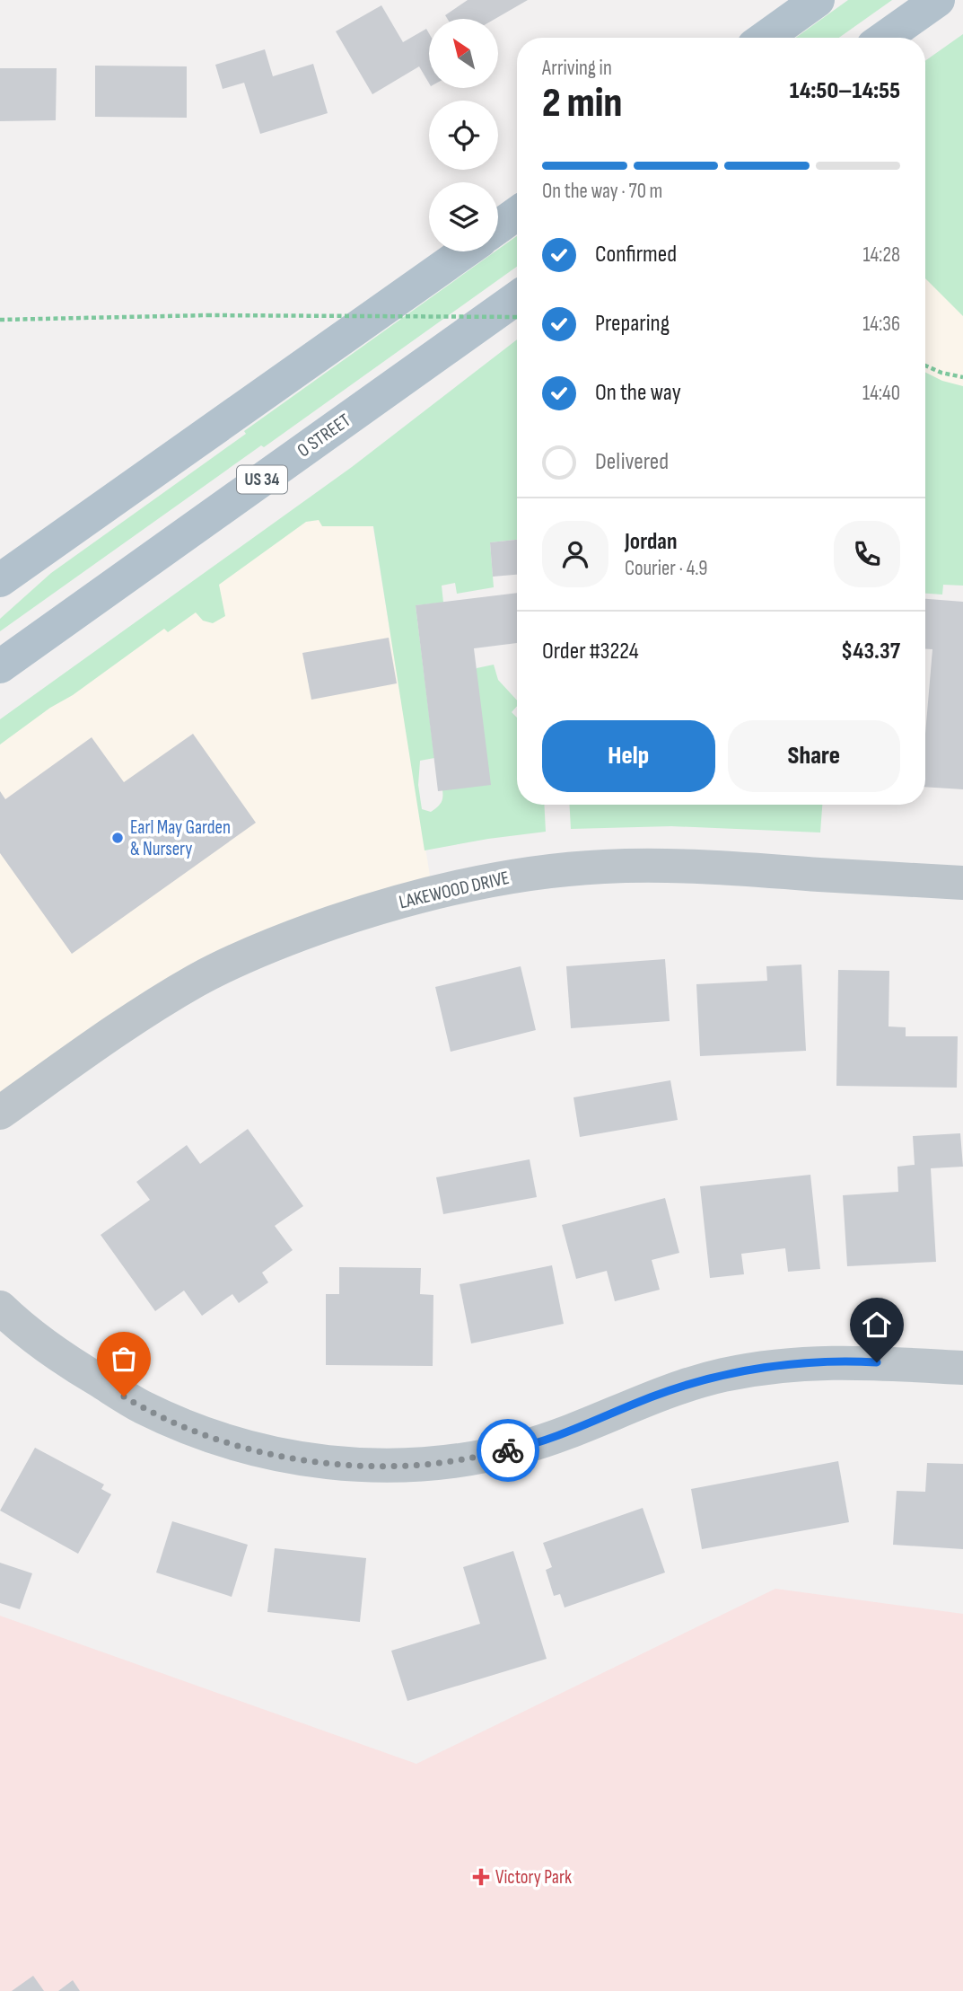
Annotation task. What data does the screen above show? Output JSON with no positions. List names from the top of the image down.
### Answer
{
  "streets": {
    "main road": ["O STREET", "US 34"],
    "street": ["LAKEWOOD DRIVE"]
  },
  "places": {
    "other": ["Earl May Garden & Nursery"],
    "health": ["Victory Park"]
  },
  "north": "top left",
  "page": {
    "heading": ["2 min", "Arriving in", "14:50–14:55"],
    "panel": [
      "Jordan",
      "Courier · 4.9",
      "Order #3224",
      "$43.37"
    ],
    "bar": "On the way · 70 m",
    "list": [
      ["Confirmed", "14:28"],
      ["Preparing", "14:36"],
      ["On the way", "14:40"],
      "Delivered"
    ],
    "buttons": ["Help", "Share"]
  }
}
